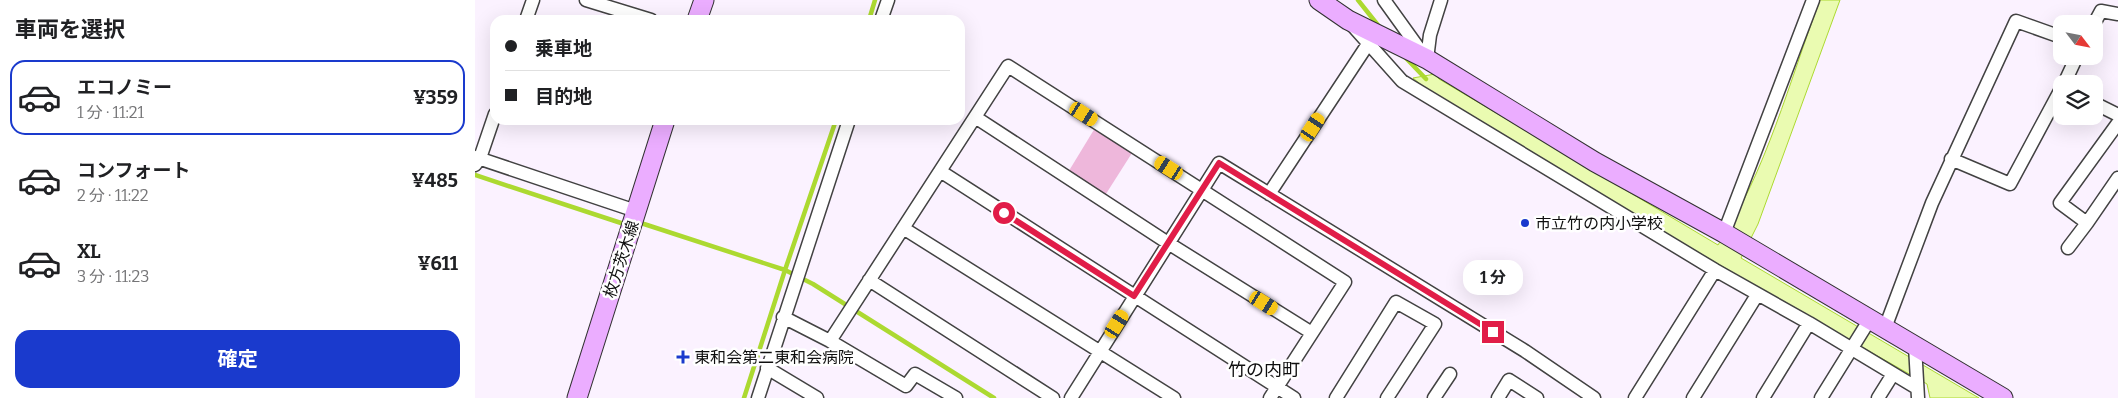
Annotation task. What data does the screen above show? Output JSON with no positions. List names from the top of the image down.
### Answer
{
  "streets": {
    "street": ["枚方茨木線"]
  },
  "districts": ["竹の内町"],
  "places": {
    "other": ["市立竹の内小学校"],
    "health": ["東和会第二東和会病院"]
  },
  "north": "bottom right",
  "page": {
    "heading": "車両を選択",
    "banner": ["乗車地", "目的地"],
    "list": [
      {
        "name": "エコノミー",
        "note": "1 分 · 11:21",
        "value": "¥359"
      },
      {
        "name": "コンフォート",
        "note": "2 分 · 11:22",
        "value": "¥485"
      },
      {
        "name": "XL",
        "note": "3 分 · 11:23",
        "value": "¥611"
      }
    ],
    "bubble": "1 分",
    "buttons": "確定"
  }
}
